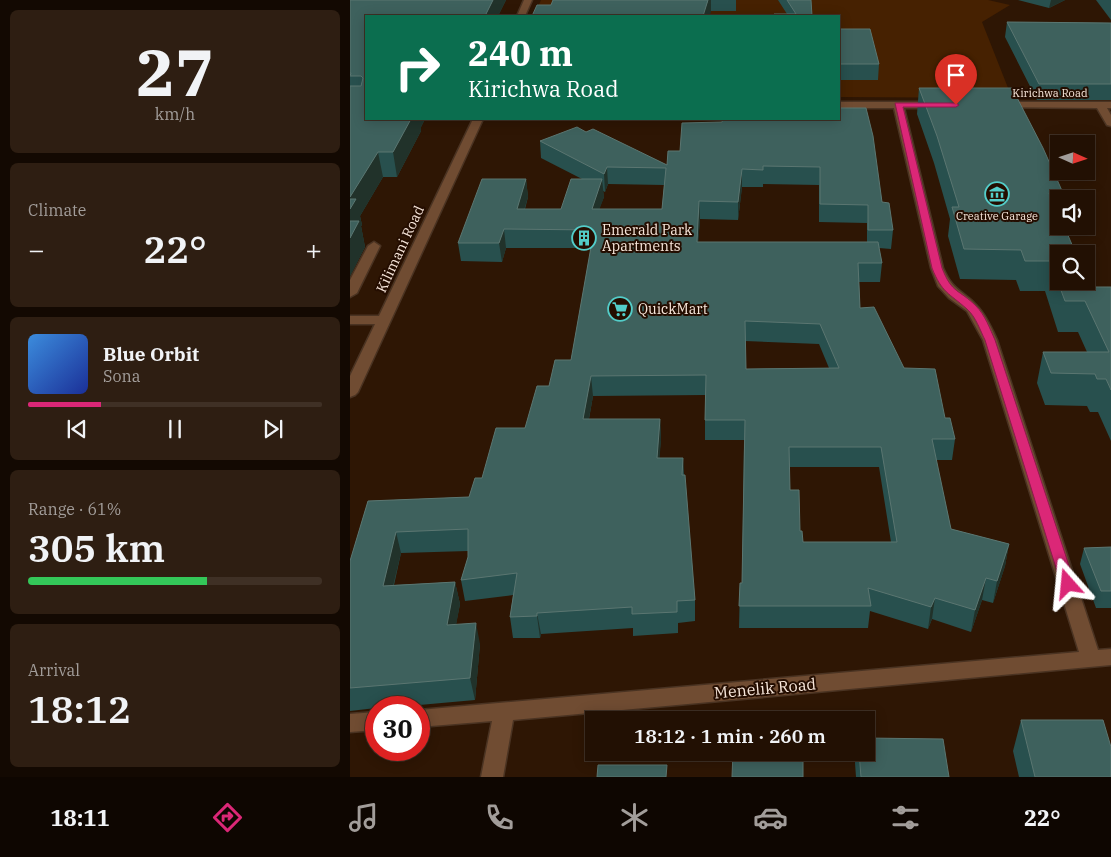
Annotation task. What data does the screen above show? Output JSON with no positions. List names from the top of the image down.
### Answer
{
  "streets": {
    "street": ["Kirichwa Road", "Kilimani Road", "Menelik Road"]
  },
  "places": {
    "museum": ["Creative Garage"],
    "building": ["Emerald Park Apartments"],
    "supermarket": ["QuickMart"]
  },
  "north": "right",
  "page": {
    "tile": [
      ["27", "km/h"],
      "Climate",
      ["Range · 61%", "305 km"],
      ["Arrival", "18:12"]
    ],
    "turn": ["240 m", "Kirichwa Road"],
    "heat": ["−", "22°", "+"],
    "song": ["Blue Orbit", "Sona"],
    "limit": "30",
    "trip": "18:12 · 1 min · 260 m",
    "tabs": ["18:11", "22°"]
  }
}
